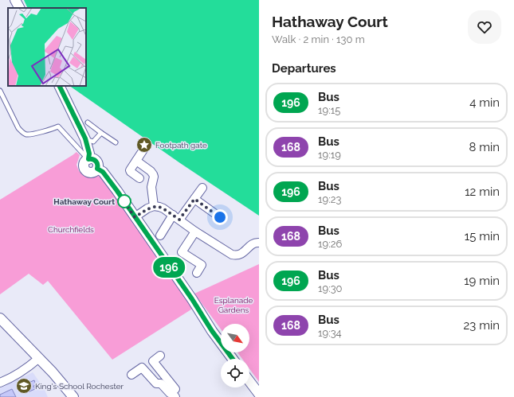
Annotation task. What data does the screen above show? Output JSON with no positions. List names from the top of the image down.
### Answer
{
  "parks": ["Churchfields", "Esplanade Gardens"],
  "places": {
    "place": ["Footpath gate"],
    "other": ["Hathaway Court"],
    "school or university": ["King's School Rochester"]
  },
  "lines": ["bus line 196"],
  "north": "bottom right",
  "page": {
    "on_map": "196",
    "heading": [
      ["Hathaway Court", "Walk · 2 min · 130 m"],
      "Departures"
    ],
    "list": [
      {
        "mark": "196",
        "name": "Bus",
        "note": "19:15",
        "value": "4 min"
      },
      {
        "mark": "168",
        "name": "Bus",
        "note": "19:19",
        "value": "8 min"
      },
      {
        "mark": "196",
        "name": "Bus",
        "note": "19:23",
        "value": "12 min"
      },
      {
        "mark": "168",
        "name": "Bus",
        "note": "19:26",
        "value": "15 min"
      },
      {
        "mark": "196",
        "name": "Bus",
        "note": "19:30",
        "value": "19 min"
      },
      {
        "mark": "168",
        "name": "Bus",
        "note": "19:34",
        "value": "23 min"
      }
    ]
  }
}
